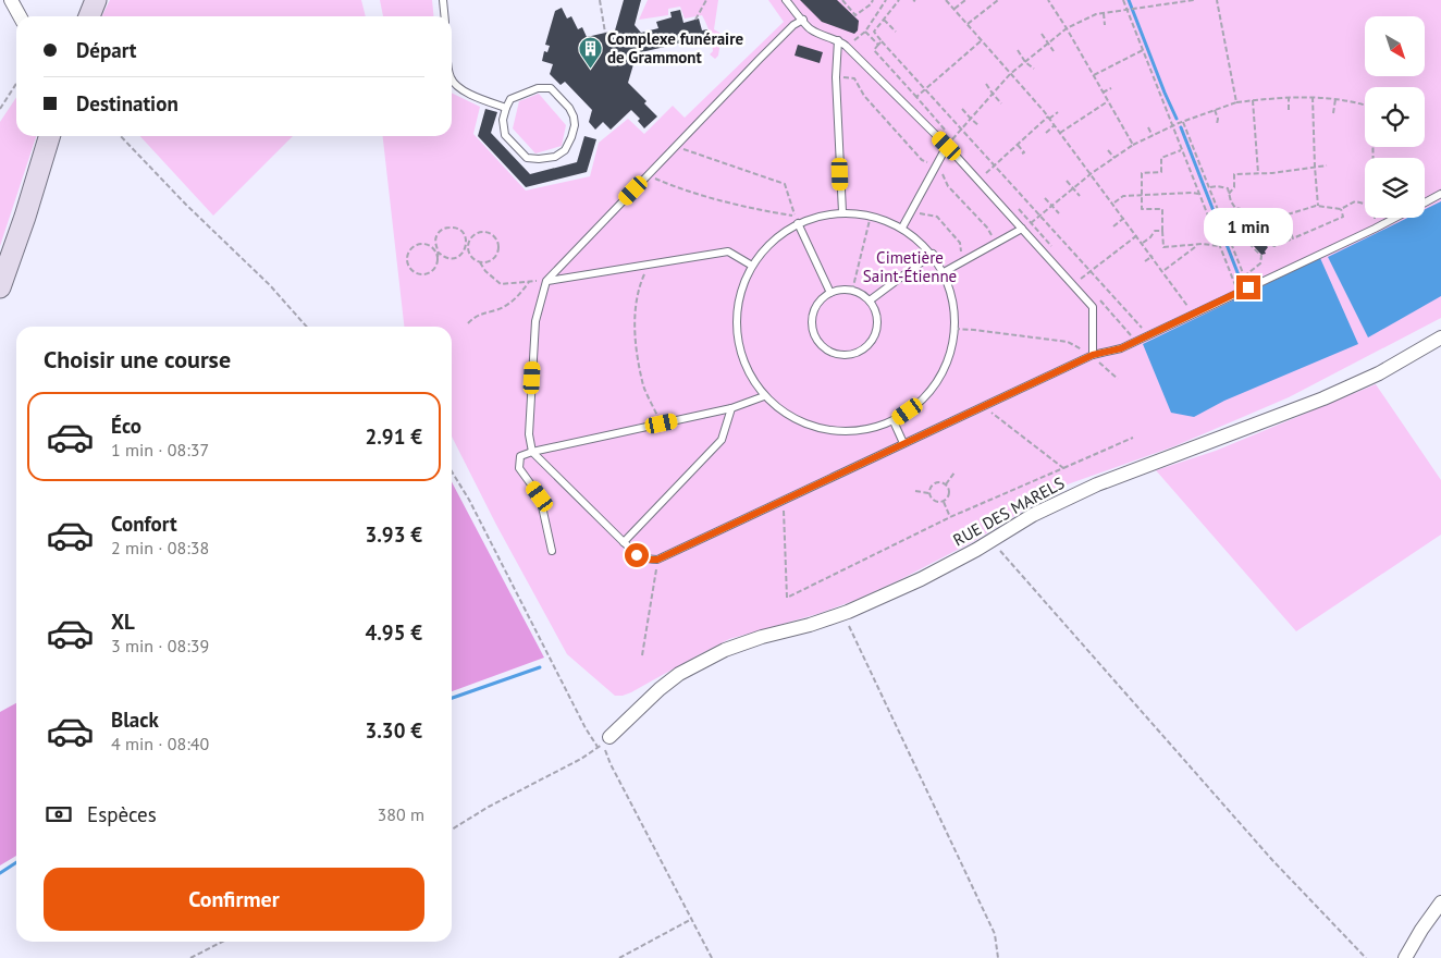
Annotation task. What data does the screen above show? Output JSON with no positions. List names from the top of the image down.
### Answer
{
  "streets": {
    "street": ["RUE DES MARELS"]
  },
  "parks": ["Cimetière Saint-Étienne"],
  "places": {
    "building": ["Complexe funéraire de Grammont"]
  },
  "north": "bottom right",
  "page": {
    "banner": ["Départ", "Destination"],
    "bubble": "1 min",
    "heading": "Choisir une course",
    "list": [
      {
        "name": "Éco",
        "note": "1 min · 08:37",
        "value": "2.91 €"
      },
      {
        "name": "Confort",
        "note": "2 min · 08:38",
        "value": "3.93 €"
      },
      {
        "name": "XL",
        "note": "3 min · 08:39",
        "value": "4.95 €"
      },
      {
        "name": "Black",
        "note": "4 min · 08:40",
        "value": "3.30 €"
      }
    ],
    "pay": ["Espèces", "380 m"],
    "buttons": "Confirmer"
  }
}
